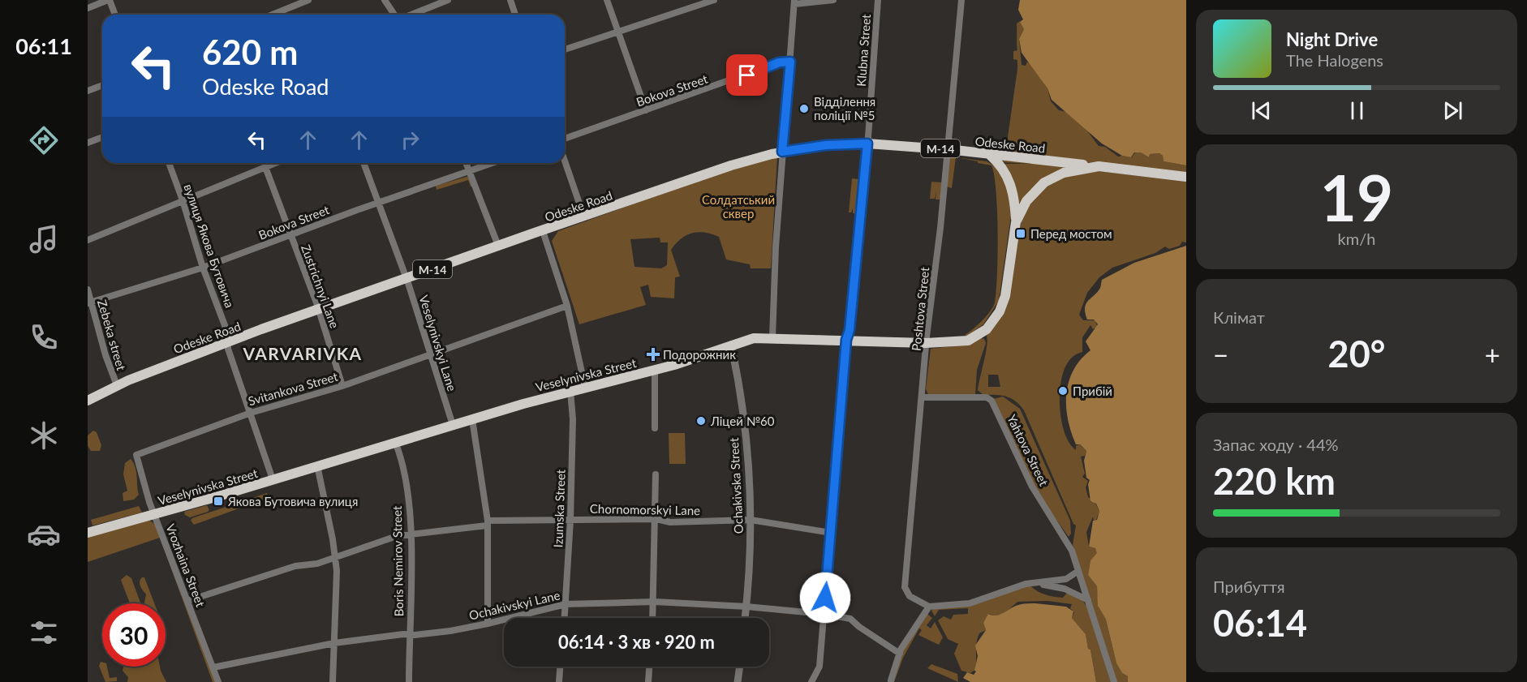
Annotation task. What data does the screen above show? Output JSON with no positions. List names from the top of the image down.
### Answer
{
  "streets": {
    "highway": ["Odeske Road", "М-14", "Veselynivska Street"],
    "street": [
      "Klubna Street",
      "Bokova Street",
      "вулиця Якова Бутовича",
      "Zustrichnyi Lane",
      "Poshtova Street",
      "Zebeka street",
      "Veselynivskyi Lane",
      "Svitankova Street",
      "Yahtova Street",
      "Ochakivska Street",
      "Izumska Street",
      "Chornomorskyi Lane",
      "Boris Nemirov Street",
      "Vrozhaina Street",
      "Ochakivskyi Lane"
    ]
  },
  "crossings": [
    ["Klubna Street", "Odeske Road"],
    ["Klubna Street", "Veselynivska Street"],
    ["Klubna Street", "Chornomorskyi Lane"],
    ["Klubna Street", "Ochakivskyi Lane"],
    ["Bokova Street", "вулиця Якова Бутовича"],
    ["Bokova Street", "Zustrichnyi Lane"],
    ["Bokova Street", "Zebeka street"],
    ["Bokova Street", "Veselynivskyi Lane"],
    ["Odeske Road", "М-14"],
    ["Odeske Road", "вулиця Якова Бутовича"],
    ["Odeske Road", "Zustrichnyi Lane"],
    ["Odeske Road", "Poshtova Street"],
    ["Odeske Road", "Zebeka street"],
    ["Odeske Road", "Veselynivskyi Lane"],
    ["М-14", "Veselynivska Street"],
    ["вулиця Якова Бутовича", "Veselynivska Street"],
    ["вулиця Якова Бутовича", "Svitankova Street"],
    ["Zustrichnyi Lane", "Svitankova Street"],
    ["Poshtova Street", "Veselynivska Street"],
    ["Poshtova Street", "Yahtova Street"],
    ["Veselynivskyi Lane", "Veselynivska Street"],
    ["Veselynivskyi Lane", "Svitankova Street"],
    ["Veselynivska Street", "Ochakivska Street"],
    ["Veselynivska Street", "Izumska Street"],
    ["Veselynivska Street", "Boris Nemirov Street"],
    ["Veselynivska Street", "Vrozhaina Street"],
    ["Svitankova Street", "Vrozhaina Street"],
    ["Ochakivska Street", "Chornomorskyi Lane"],
    ["Ochakivska Street", "Ochakivskyi Lane"],
    ["Izumska Street", "Chornomorskyi Lane"],
    ["Izumska Street", "Ochakivskyi Lane"],
    ["Chornomorskyi Lane", "Boris Nemirov Street"],
    ["Chornomorskyi Lane", "Vrozhaina Street"],
    ["Boris Nemirov Street", "Ochakivskyi Lane"],
    ["Vrozhaina Street", "Ochakivskyi Lane"]
  ],
  "districts": ["VARVARIVKA"],
  "parks": ["Солдатський сквер"],
  "places": {
    "other": ["Відділення поліції №5", "Прибій", "Ліцей №60"],
    "transit": ["Перед мостом", "Якова Бутовича вулиця"],
    "health": ["Подорожник"]
  },
  "page": {
    "tabs": "06:11",
    "turn": ["620 m", "Odeske Road"],
    "song": ["Night Drive", "The Halogens"],
    "tile": [
      ["19", "km/h"],
      "Клімат",
      ["Запас ходу · 44%", "220 km"],
      ["Прибуття", "06:14"]
    ],
    "heat": ["−", "20°", "+"],
    "limit": "30",
    "trip": "06:14 · 3 хв · 920 m"
  }
}
